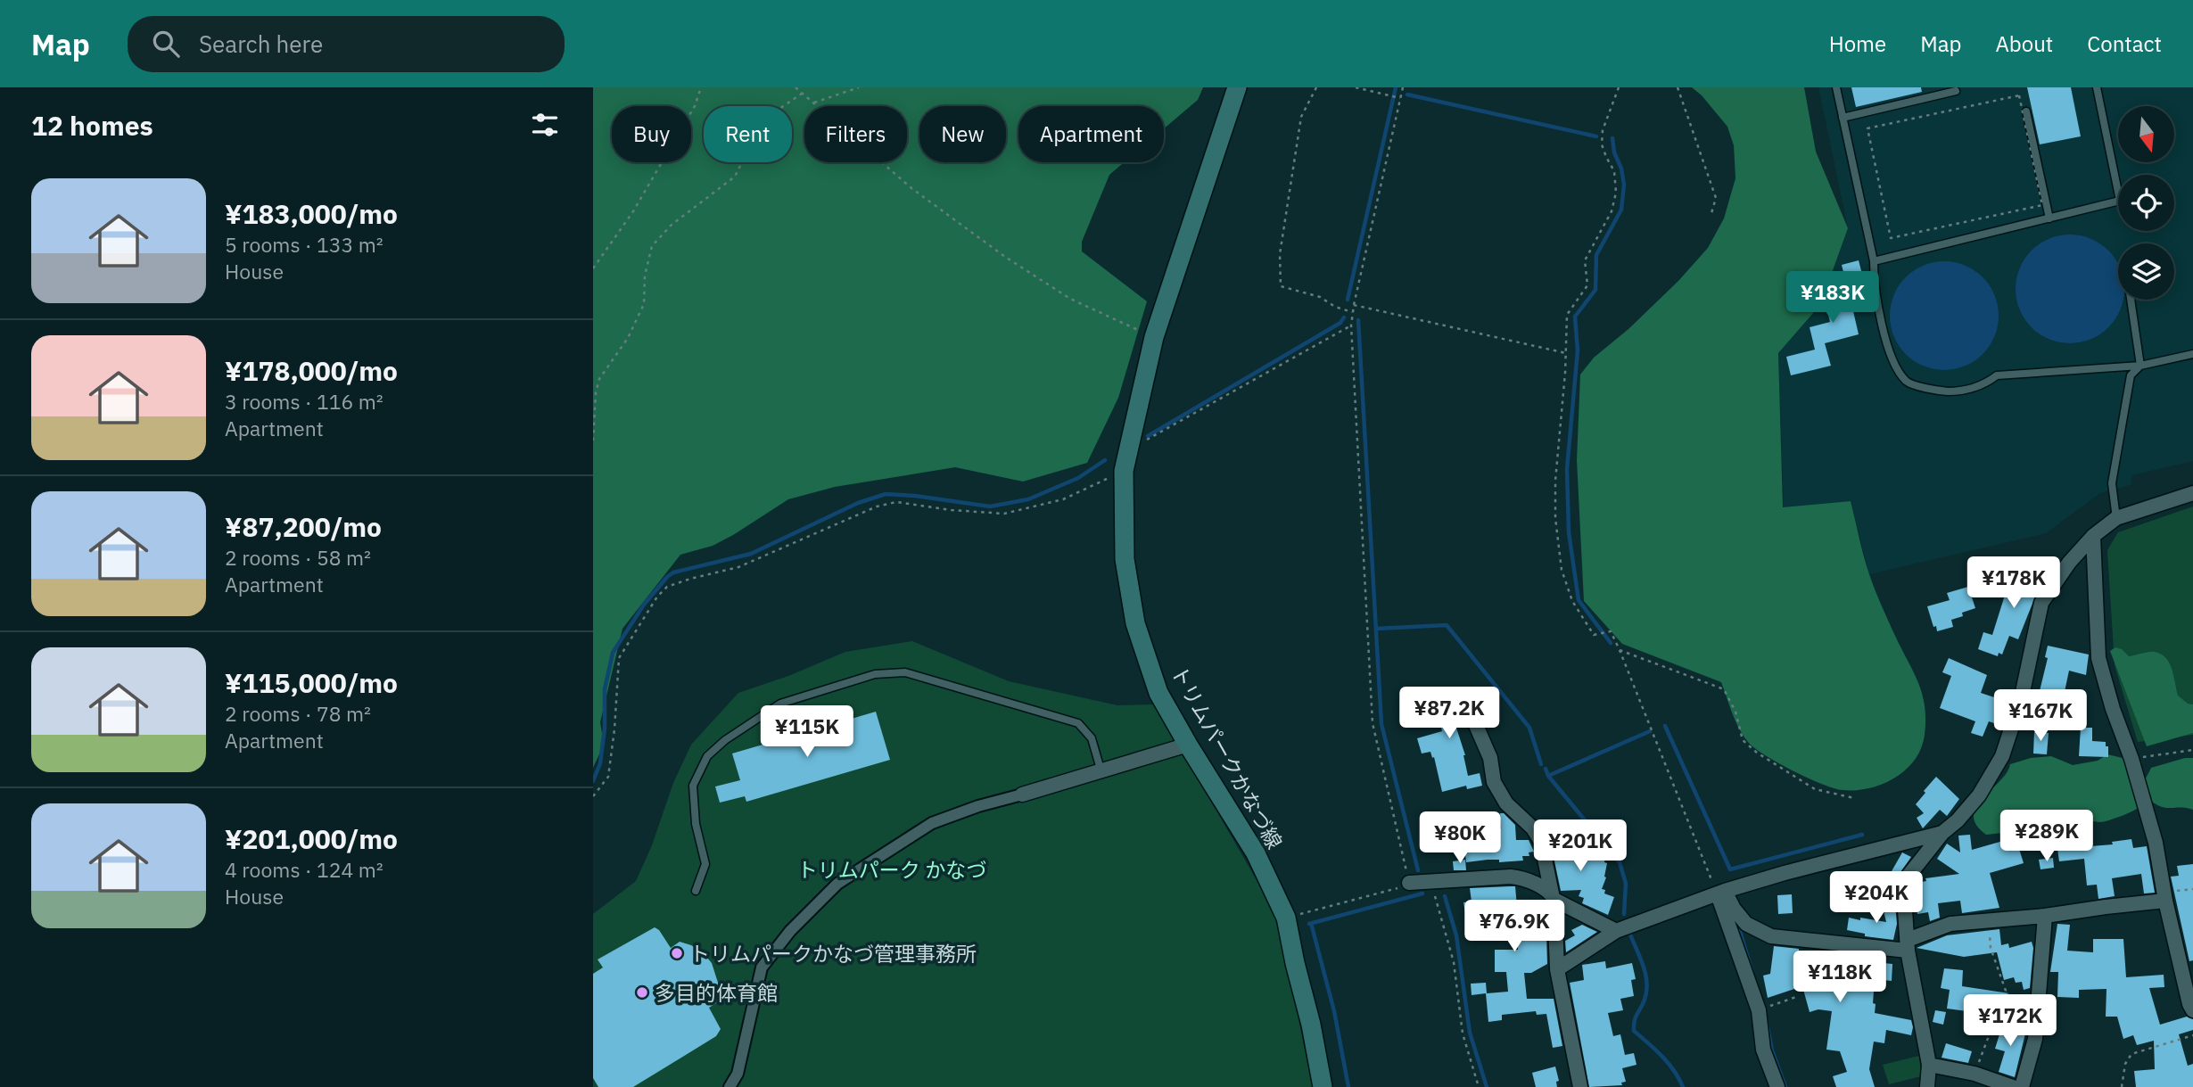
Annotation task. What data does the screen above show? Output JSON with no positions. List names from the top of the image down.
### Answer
{
  "streets": {
    "main road": ["トリムパークかなづ線"]
  },
  "parks": ["トリムパーク かなづ"],
  "places": ["トリムパークかなづ管理事務所", "多目的体育館"],
  "north": "bottom",
  "page": {
    "header": "Map",
    "search": "Search here",
    "nav": [
      "Home",
      "Map",
      "About",
      "Contact"
    ],
    "heading": "12 homes",
    "chip": [
      "Buy",
      "Rent",
      "Filters",
      "New",
      "Apartment"
    ],
    "list": [
      {
        "name": "¥183,000/mo",
        "note": "5 rooms · 133 m² · House"
      },
      {
        "name": "¥178,000/mo",
        "note": "3 rooms · 116 m² · Apartment"
      },
      {
        "name": "¥87,200/mo",
        "note": "2 rooms · 58 m² · Apartment"
      },
      {
        "name": "¥115,000/mo",
        "note": "2 rooms · 78 m² · Apartment"
      },
      {
        "name": "¥201,000/mo",
        "note": "4 rooms · 124 m² · House"
      }
    ],
    "price": [
      "¥183K",
      "¥178K",
      "¥87.2K",
      "¥167K",
      "¥115K",
      "¥289K",
      "¥80K",
      "¥201K",
      "¥204K",
      "¥76.9K",
      "¥118K",
      "¥172K"
    ]
  }
}
